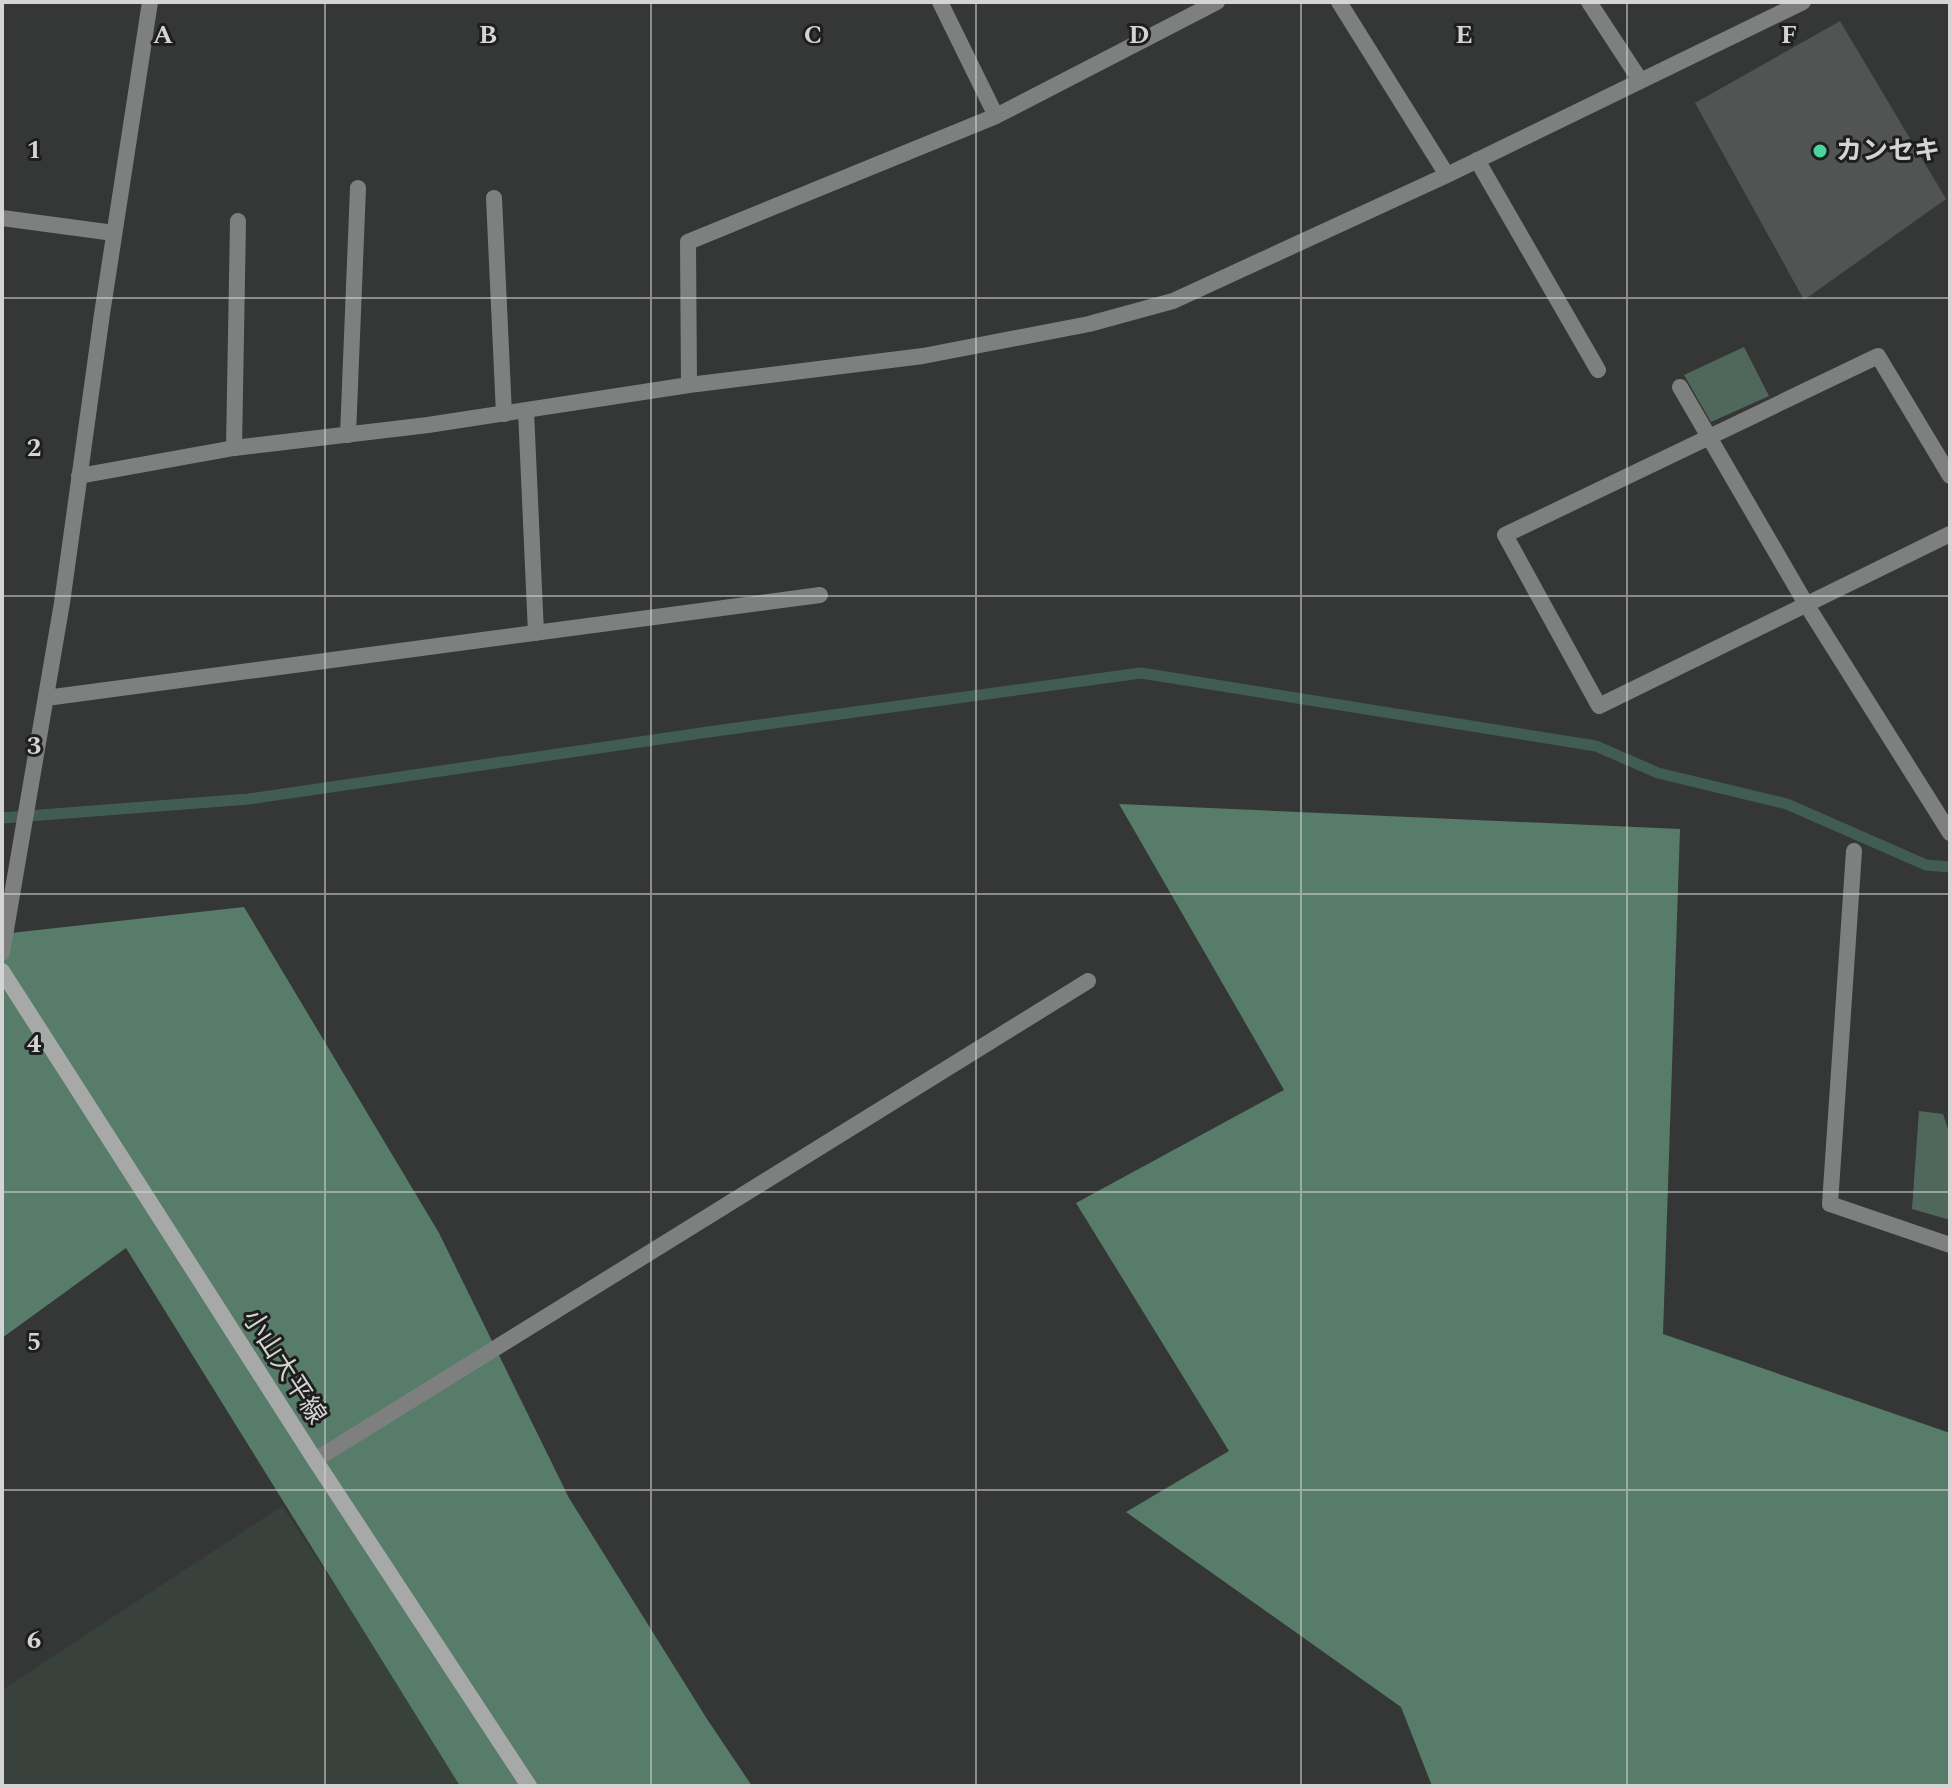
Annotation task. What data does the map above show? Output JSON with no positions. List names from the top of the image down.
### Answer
{
  "streets": {
    "main road": ["小山大平線"]
  },
  "places": ["カンセキ"],
  "grid": {
    "columns": [
      "A",
      "B",
      "C",
      "D",
      "E",
      "F"
    ],
    "rows": [
      "1",
      "2",
      "3",
      "4",
      "5",
      "6"
    ]
  }
}
